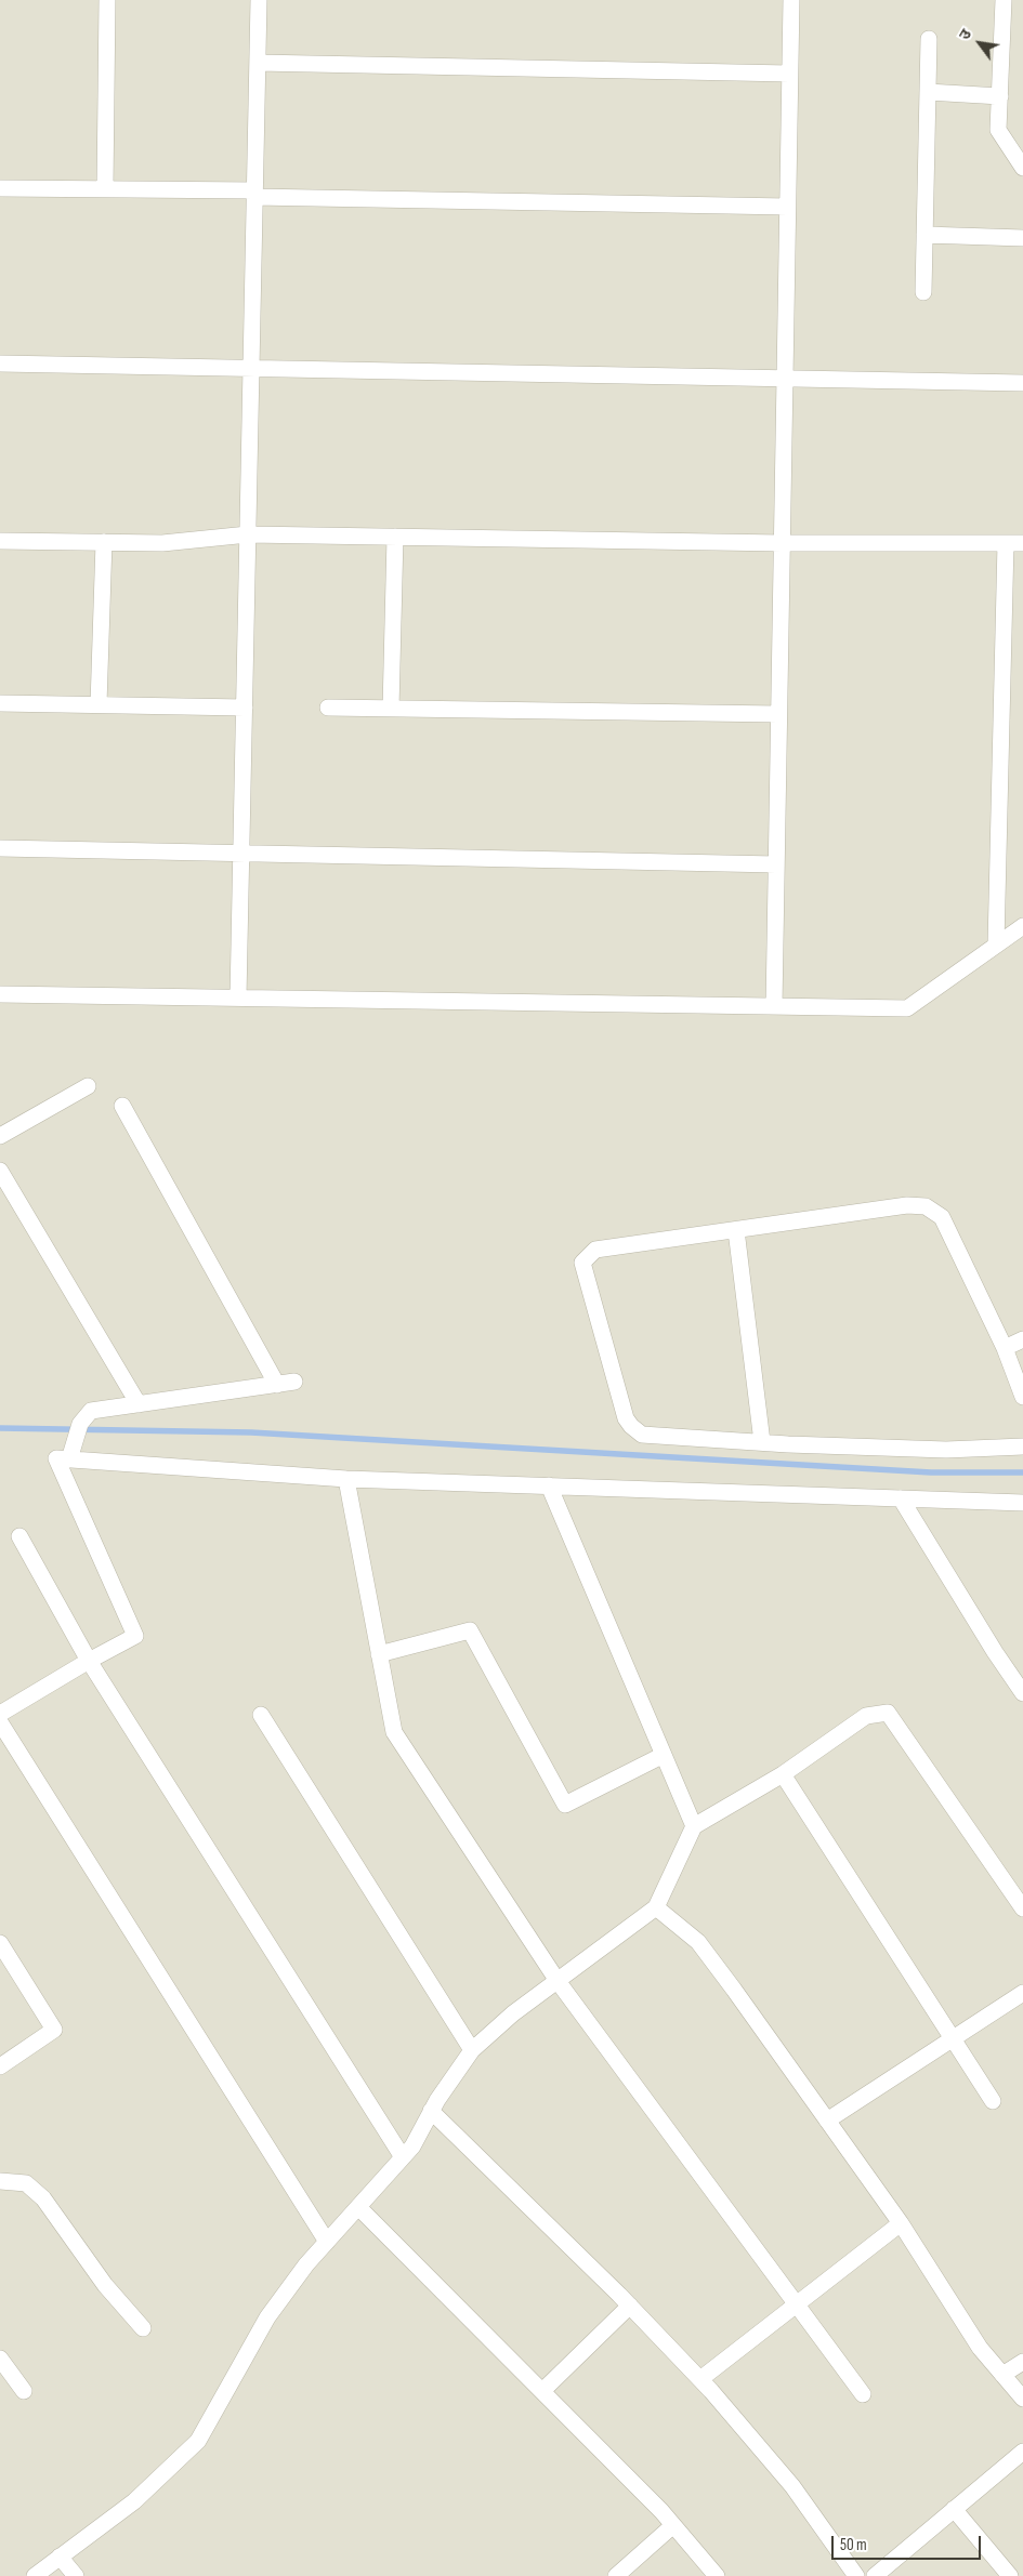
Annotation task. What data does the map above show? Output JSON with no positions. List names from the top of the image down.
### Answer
{
  "scale_bar": "50 m",
  "north": "top left"
}
